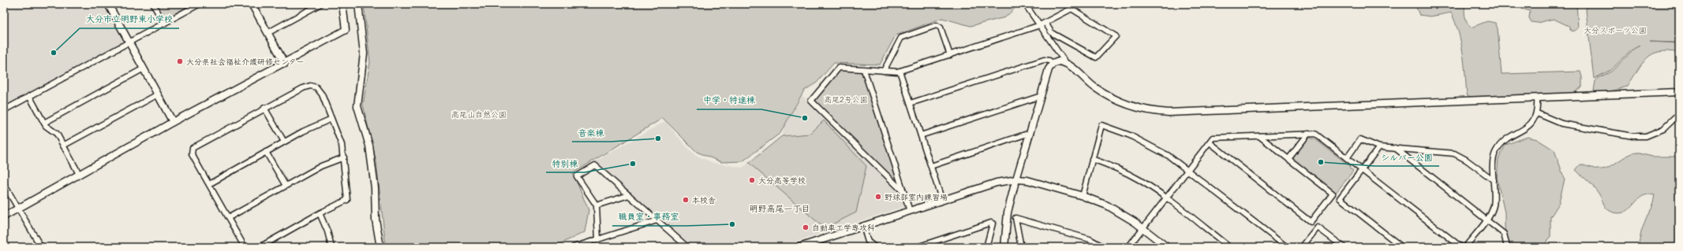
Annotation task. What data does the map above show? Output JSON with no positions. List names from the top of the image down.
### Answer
{
  "districts": ["明野高尾一丁目"],
  "parks": ["大分スポーツ公園", "高尾2号公園", "高尾山自然公園"],
  "places": [
    "大分市立明野東小学校",
    "大分県社会福祉介護研修センター",
    "中学・特進棟",
    "音楽棟",
    "シルバー公園",
    "特別棟",
    "大分高等学校",
    "野球部室内練習場",
    "本校舎",
    "職員室・事務室",
    "自動車工学専攻科"
  ]
}
